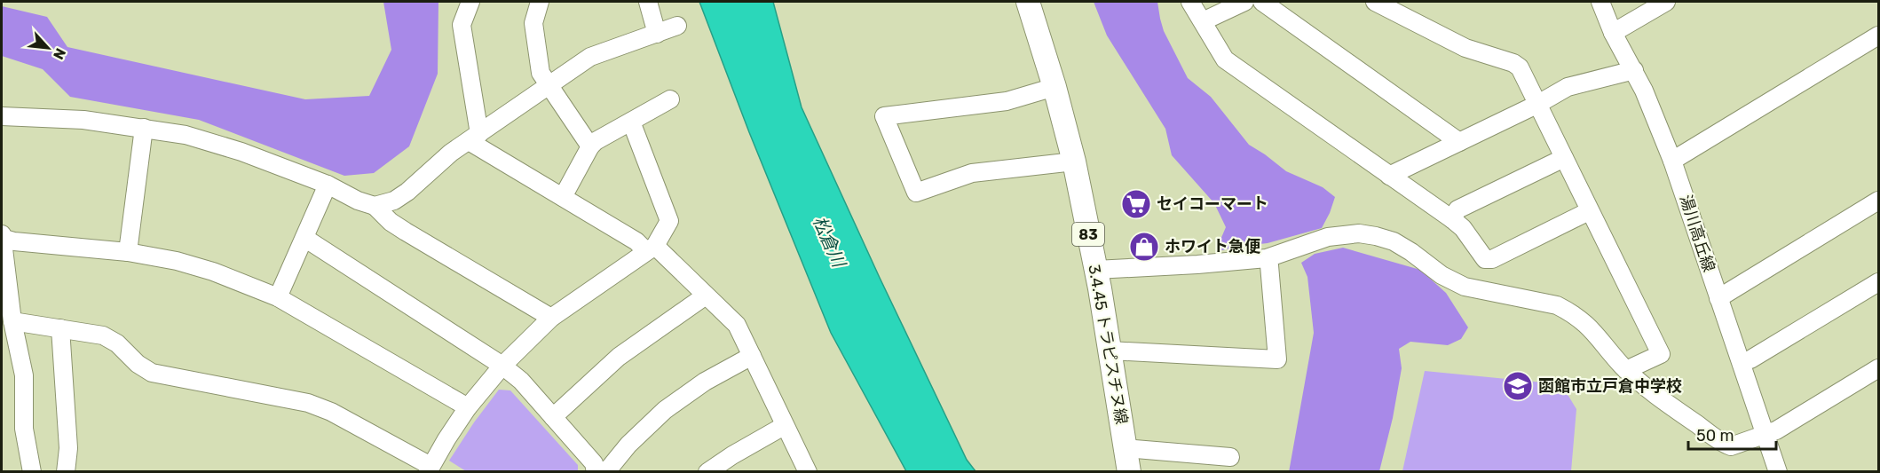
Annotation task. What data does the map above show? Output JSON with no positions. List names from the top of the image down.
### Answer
{
  "streets": {
    "main road": ["83", "3.4.45 トラピスチヌ線"],
    "street": ["湯川高丘線"]
  },
  "water": ["松倉川"],
  "places": {
    "supermarket": ["セイコーマート"],
    "shop": ["ホワイト急便"],
    "school or university": ["函館市立戸倉中学校"]
  },
  "scale_bar": "50 m",
  "north": "bottom right"
}
